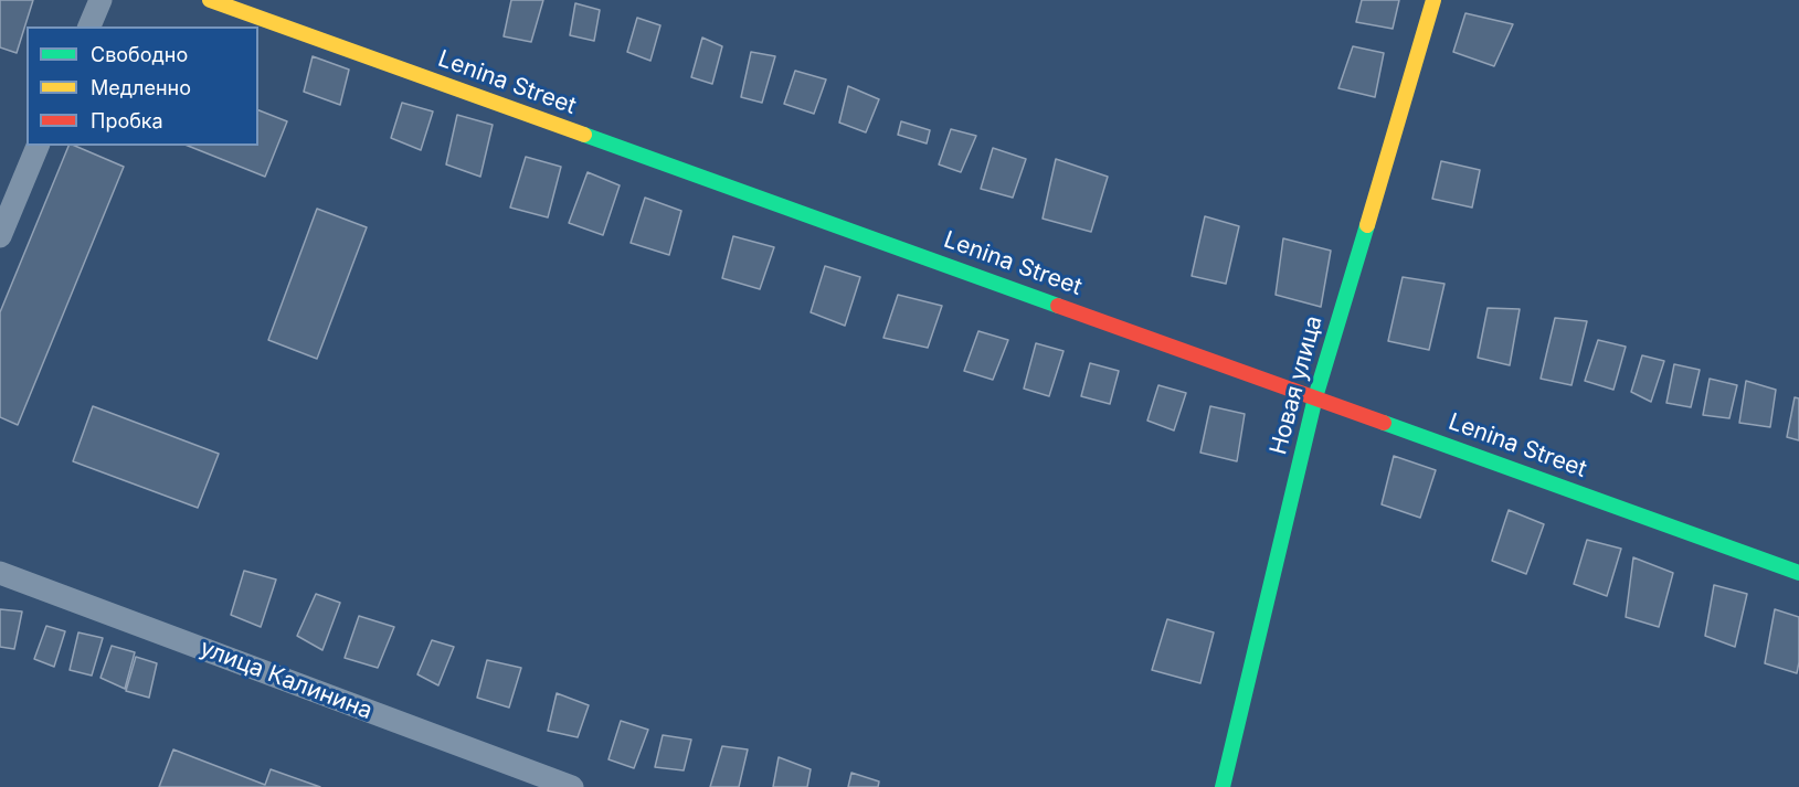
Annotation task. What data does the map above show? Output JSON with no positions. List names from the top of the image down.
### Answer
{
  "streets": {
    "street": ["Lenina Street", "Новая улица", "улица Калинина"]
  },
  "crossings": [
    ["Lenina Street", "Новая улица"]
  ],
  "legend": ["Свободно", "Медленно", "Пробка"]
}
